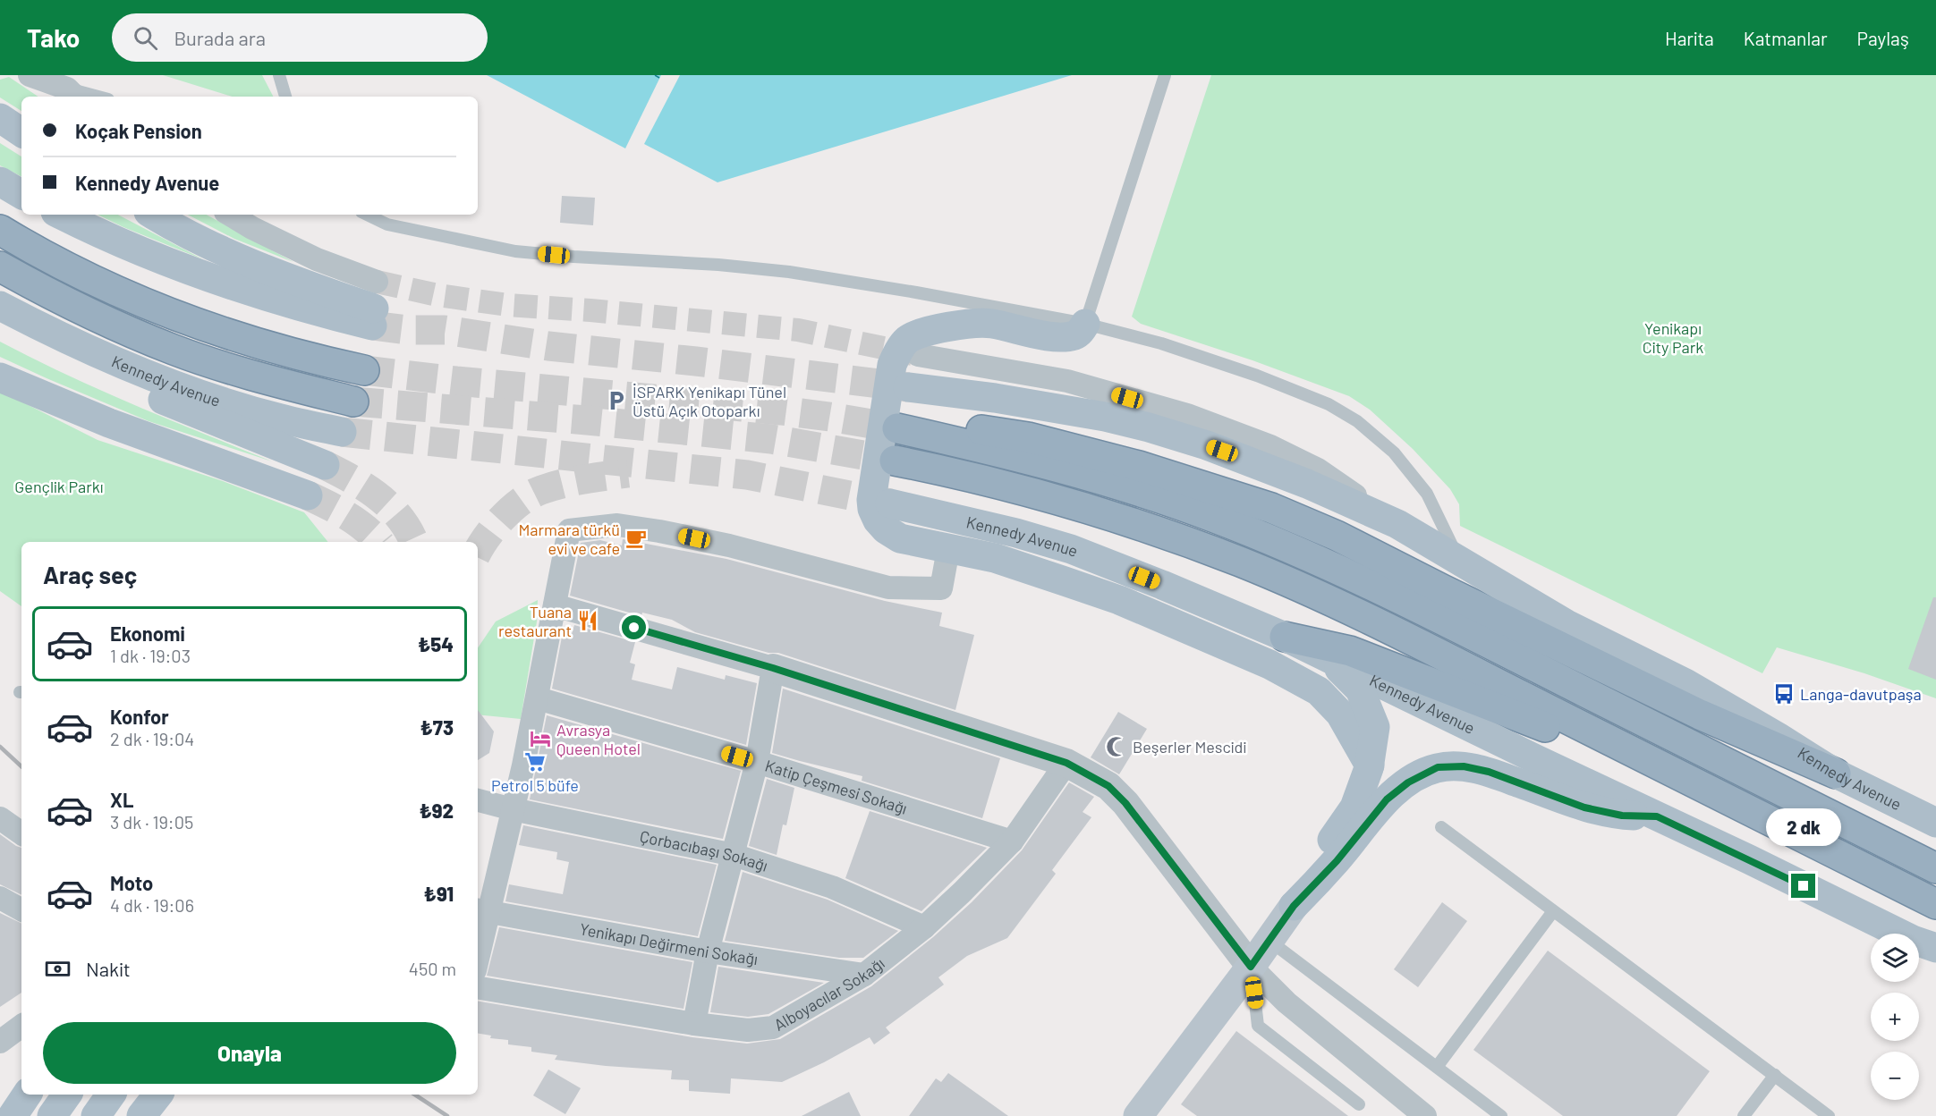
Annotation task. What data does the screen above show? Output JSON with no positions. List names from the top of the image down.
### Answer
{
  "streets": {
    "main road": ["Kennedy Avenue"],
    "street": [
      "Katip Çeşmesi Sokağı",
      "Çorbacıbaşı Sokağı",
      "Yenikapı Değirmeni Sokağı",
      "Alboyacılar Sokağı"
    ]
  },
  "crossings": [
    ["Katip Çeşmesi Sokağı", "Alboyacılar Sokağı"],
    ["Çorbacıbaşı Sokağı", "Alboyacılar Sokağı"],
    ["Yenikapı Değirmeni Sokağı", "Alboyacılar Sokağı"]
  ],
  "parks": ["Yenikapı City Park", "Gençlik Parkı"],
  "places": {
    "parking": ["İSPARK Yenikapı Tünel Üstü Açık Otoparkı"],
    "cafe": ["Marmara türkü evi ve cafe"],
    "restaurant": ["Tuana restaurant"],
    "bus stop": ["Langa-davutpaşa"],
    "hotel": ["Avrasya Queen Hotel"],
    "mosque": ["Beşerler Mescidi"],
    "supermarket": ["Petrol 5 büfe"]
  },
  "page": {
    "header": "Tako",
    "search": "Burada ara",
    "nav": ["Harita", "Katmanlar", "Paylaş"],
    "banner": ["Koçak Pension", "Kennedy Avenue"],
    "heading": "Araç seç",
    "list": [
      {
        "name": "Ekonomi",
        "note": "1 dk · 19:03",
        "value": "₺54"
      },
      {
        "name": "Konfor",
        "note": "2 dk · 19:04",
        "value": "₺73"
      },
      {
        "name": "XL",
        "note": "3 dk · 19:05",
        "value": "₺92"
      },
      {
        "name": "Moto",
        "note": "4 dk · 19:06",
        "value": "₺91"
      }
    ],
    "bubble": "2 dk",
    "map_buttons": ["+", "−"],
    "pay": ["Nakit", "450 m"],
    "buttons": "Onayla"
  }
}
